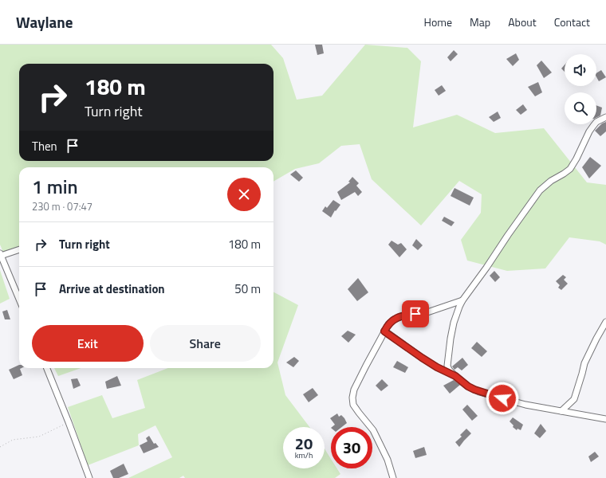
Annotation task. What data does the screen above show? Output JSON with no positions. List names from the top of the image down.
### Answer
{
  "page": {
    "header": "Waylane",
    "nav": [
      "Home",
      "Map",
      "About",
      "Contact"
    ],
    "turn": ["180 m", "Turn right"],
    "then": "Then",
    "heading": ["1 min", "230 m · 07:47"],
    "list": [
      {
        "name": "Turn right",
        "value": "180 m"
      },
      {
        "name": "Arrive at destination",
        "value": "50 m"
      }
    ],
    "buttons": ["Exit", "Share"],
    "speed": "20 km/h",
    "limit": "30"
  }
}
